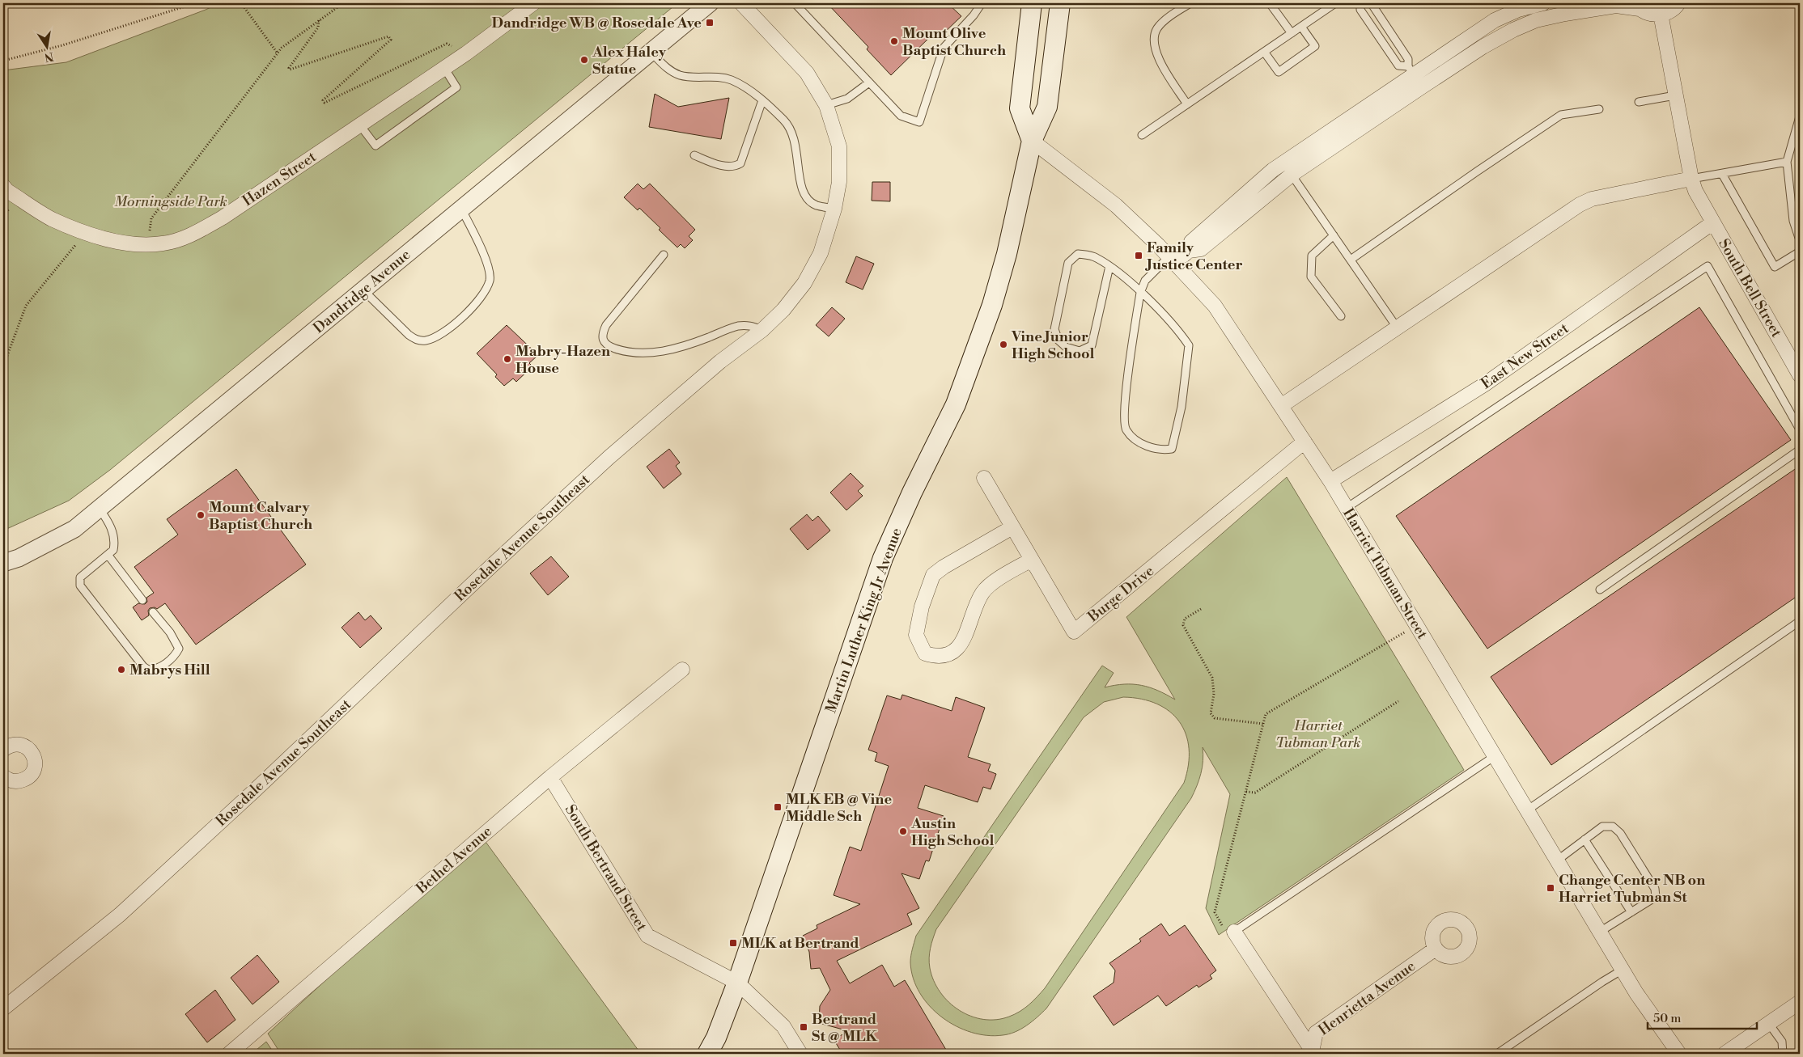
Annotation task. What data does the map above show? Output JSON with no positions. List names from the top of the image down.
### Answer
{
  "streets": {
    "main road": ["Martin Luther King Jr Avenue"],
    "street": [
      "Hazen Street",
      "South Bell Street",
      "Dandridge Avenue",
      "East New Street",
      "Rosedale Avenue Southeast",
      "Harriet Tubman Street",
      "Burge Drive",
      "Bethel Avenue",
      "South Bertrand Street",
      "Henrietta Avenue"
    ]
  },
  "crossings": [
    ["South Bell Street", "East New Street"],
    ["East New Street", "Harriet Tubman Street"],
    ["Harriet Tubman Street", "Burge Drive"],
    ["Harriet Tubman Street", "Martin Luther King Jr Avenue"],
    ["Martin Luther King Jr Avenue", "South Bertrand Street"],
    ["Bethel Avenue", "South Bertrand Street"]
  ],
  "parks": ["Morningside Park", "Harriet Tubman Park"],
  "places": {
    "transit": [
      "Dandridge WB @ Rosedale Ave",
      "Family Justice Center",
      "MLK EB @ Vine Middle Sch",
      "Change Center NB on Harriet Tubman St",
      "MLK at Bertrand",
      "Bertrand St @ MLK"
    ],
    "other": [
      "Mount Olive Baptist Church",
      "Alex Haley Statue",
      "Vine Junior High School",
      "Mabry-Hazen House",
      "Mount Calvary Baptist Church",
      "Mabrys Hill",
      "Austin High School"
    ]
  },
  "scale_bar": "50 m",
  "north": "bottom"
}
